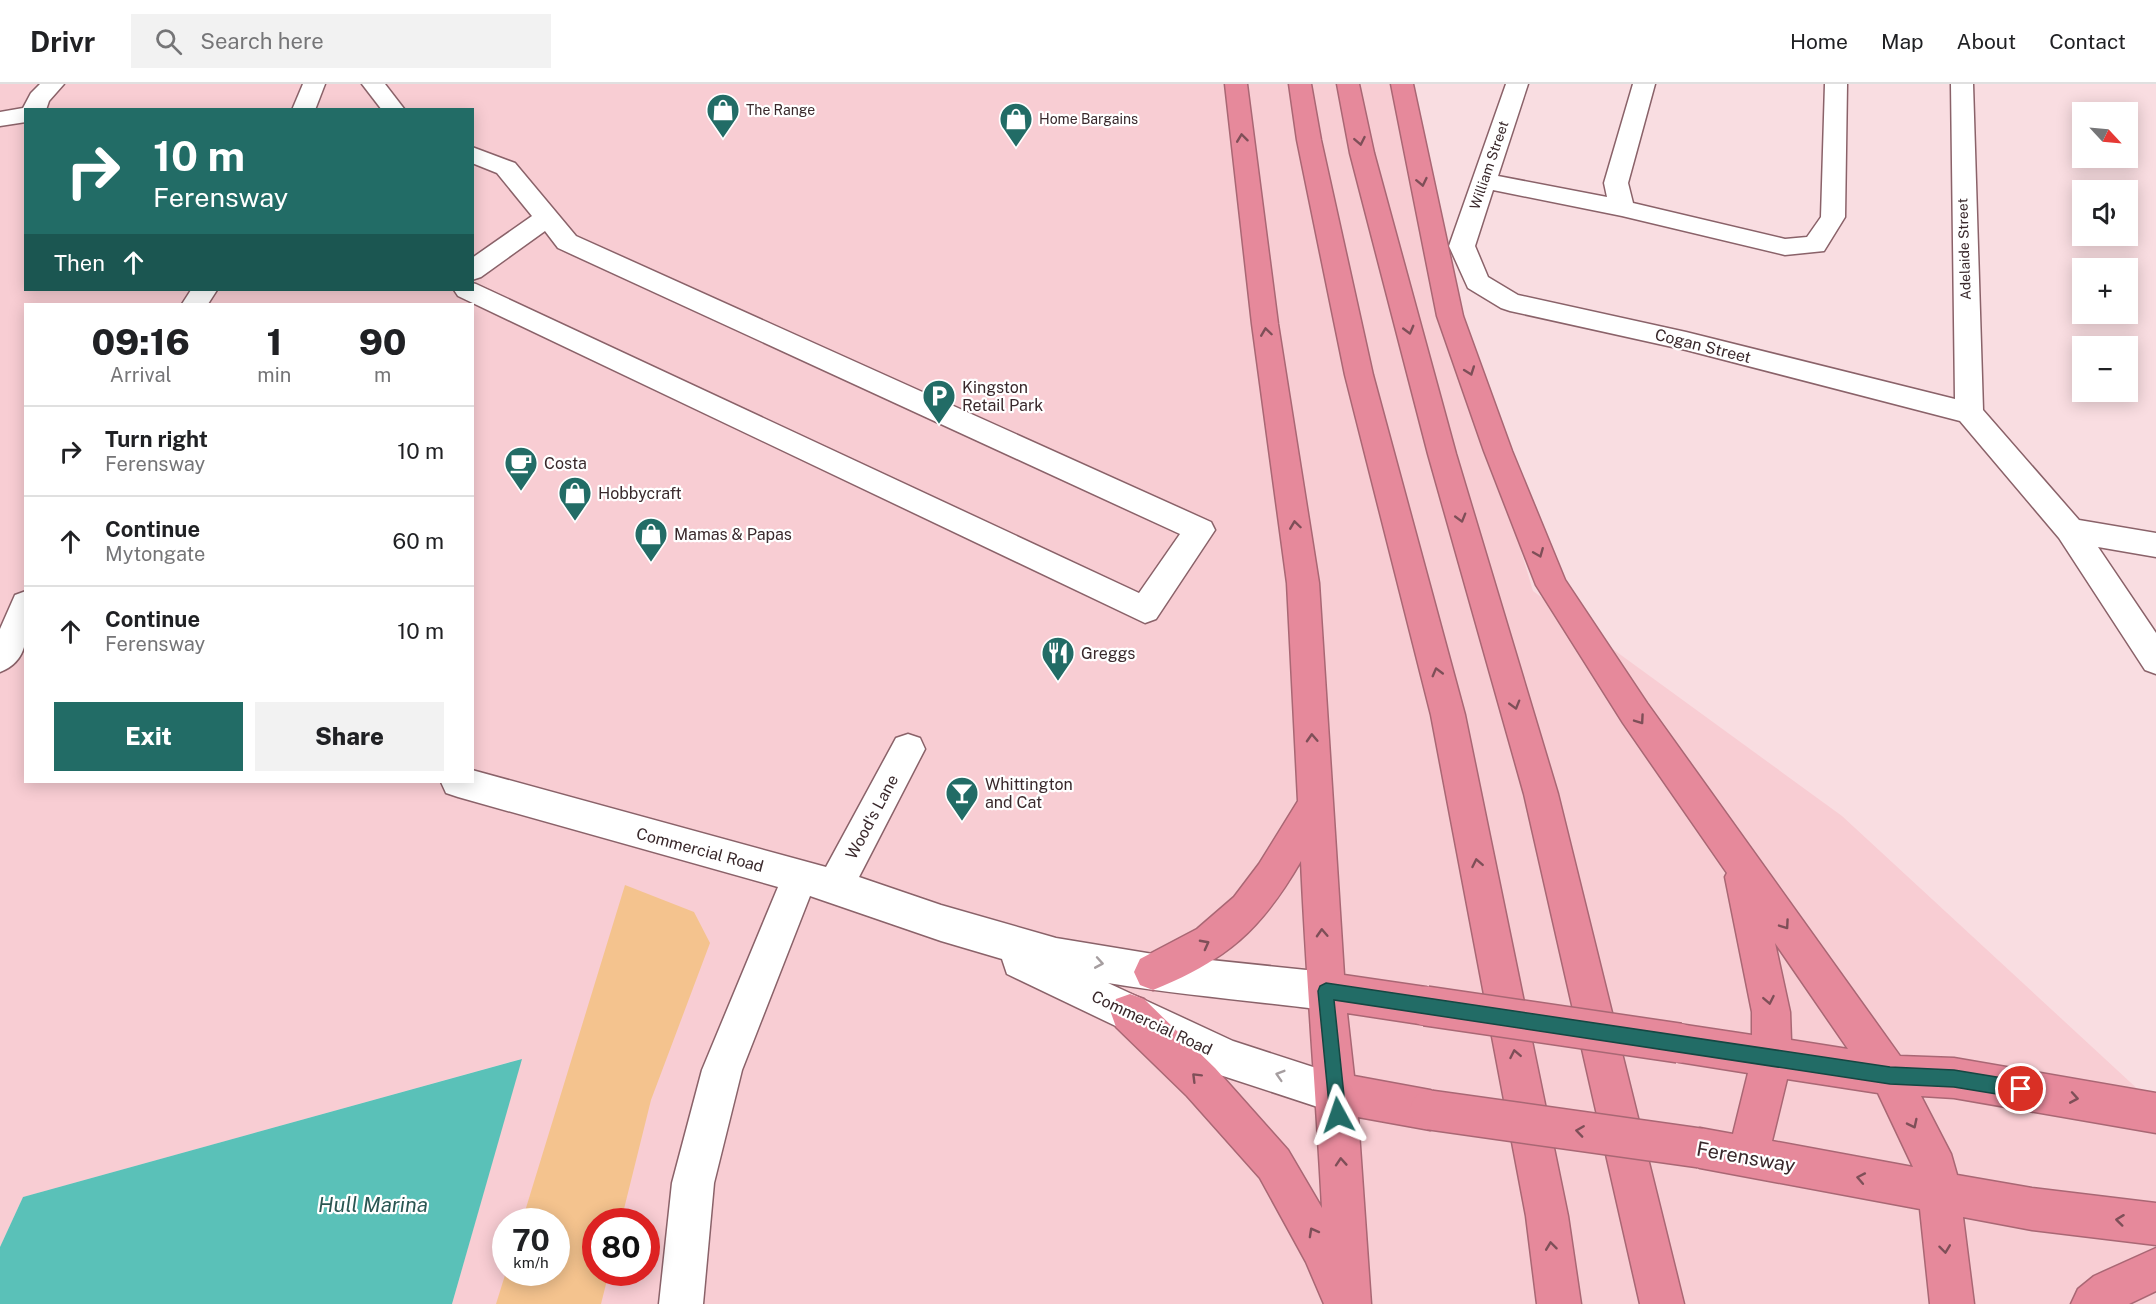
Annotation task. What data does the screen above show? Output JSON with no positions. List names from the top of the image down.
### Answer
{
  "streets": {
    "highway": ["Ferensway"],
    "street": [
      "William Street",
      "Adelaide Street",
      "Cogan Street",
      "Wood's Lane",
      "Commercial Road"
    ]
  },
  "crossings": [
    ["William Street", "Cogan Street"],
    ["Adelaide Street", "Cogan Street"],
    ["Wood's Lane", "Commercial Road"],
    ["Commercial Road", "Ferensway"]
  ],
  "water": ["Hull Marina"],
  "places": {
    "shop": [
      "The Range",
      "Home Bargains",
      "Hobbycraft",
      "Mamas & Papas"
    ],
    "parking": ["Kingston Retail Park"],
    "cafe": ["Costa"],
    "restaurant": ["Greggs"],
    "bar": ["Whittington and Cat"]
  },
  "north": "bottom right",
  "page": {
    "header": "Drivr",
    "search": "Search here",
    "nav": [
      "Home",
      "Map",
      "About",
      "Contact"
    ],
    "map_buttons": ["+", "−"],
    "turn": ["10 m", "Ferensway"],
    "then": "Then",
    "eta": [
      "09:16",
      "Arrival",
      "1",
      "min",
      "90",
      "m"
    ],
    "list": [
      {
        "name": "Turn right",
        "note": "Ferensway",
        "value": "10 m"
      },
      {
        "name": "Continue",
        "note": "Mytongate",
        "value": "60 m"
      },
      {
        "name": "Continue",
        "note": "Ferensway",
        "value": "10 m"
      }
    ],
    "buttons": ["Exit", "Share"],
    "speed": "70 km/h",
    "limit": "80"
  }
}
